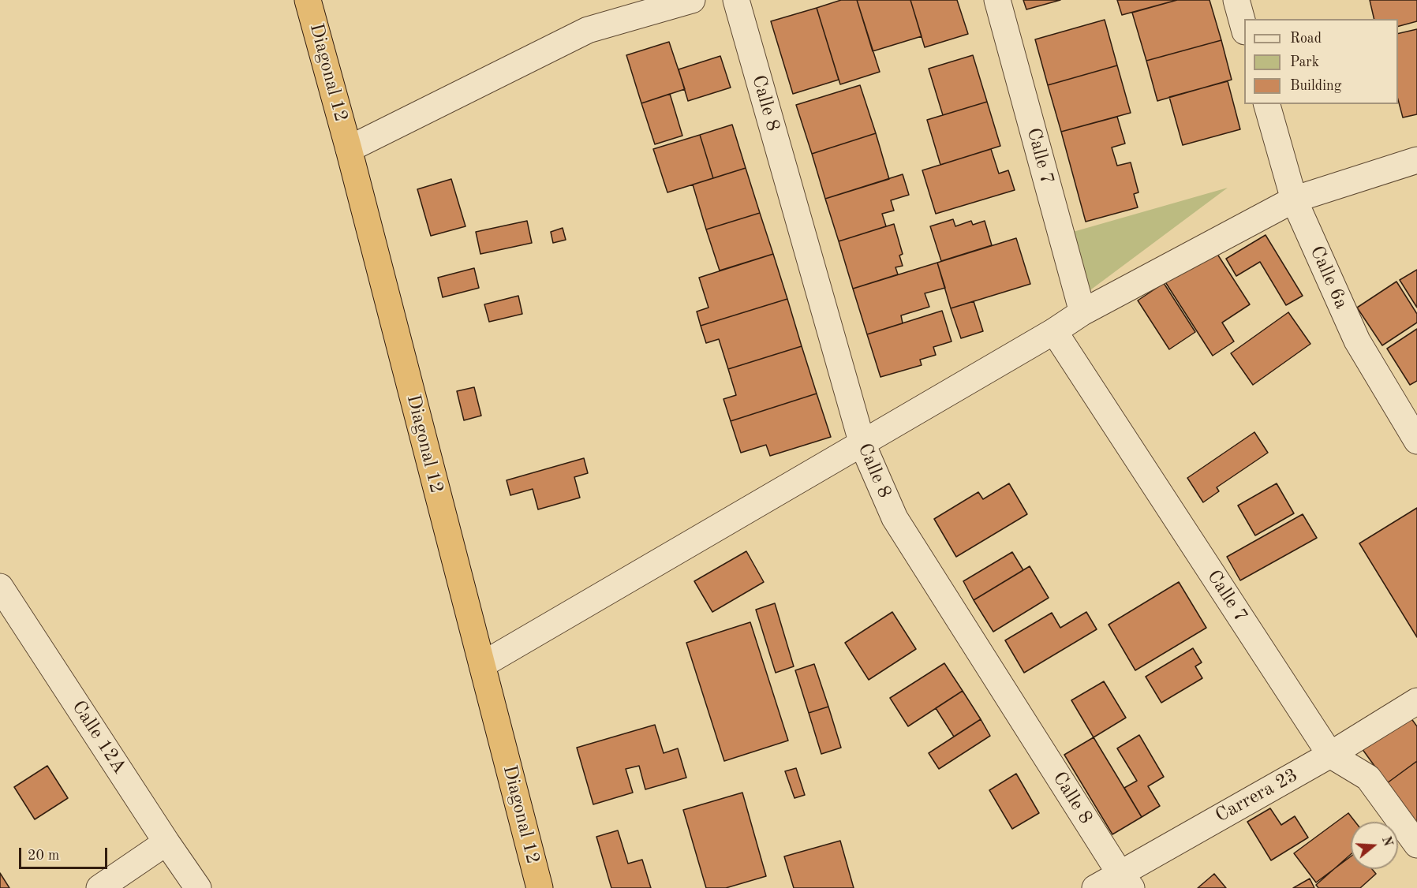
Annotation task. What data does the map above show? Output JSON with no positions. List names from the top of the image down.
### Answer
{
  "streets": {
    "highway": ["Diagonal 12"],
    "street": [
      "Calle 8",
      "Calle 7",
      "Calle 6a",
      "Calle 12A",
      "Carrera 23"
    ]
  },
  "crossings": [
    ["Calle 8", "Carrera 23"],
    ["Calle 7", "Carrera 23"]
  ],
  "legend": ["Road", "Park", "Building"],
  "scale_bar": "20 m",
  "north": "right"
}
